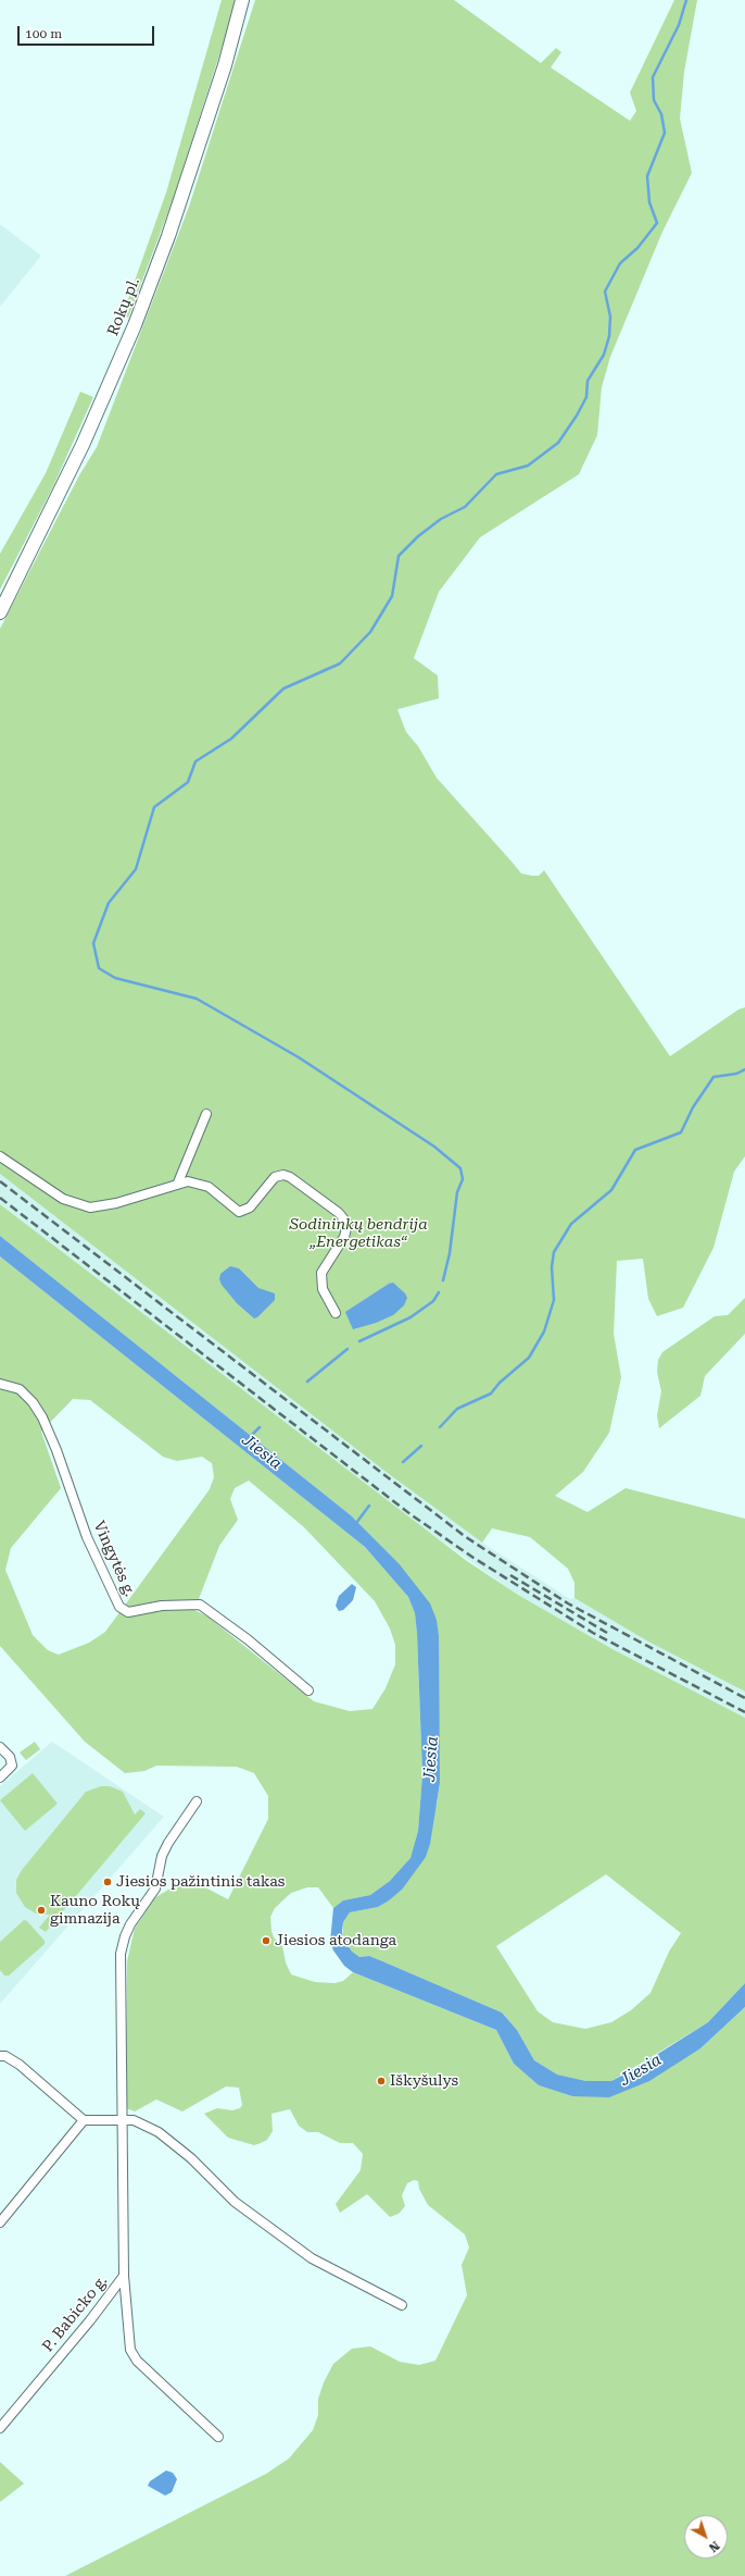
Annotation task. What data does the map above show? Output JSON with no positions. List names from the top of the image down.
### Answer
{
  "streets": {
    "main road": ["Rokų pl."],
    "street": ["Vingytės g.", "P. Babicko g."]
  },
  "water": ["Jiesia"],
  "parks": ["Sodininkų bendrija „Energetikas“"],
  "places": [
    "Jiesios pažintinis takas",
    "Kauno Rokų gimnazija",
    "Jiesios atodanga",
    "Iškyšulys"
  ],
  "scale_bar": "100 m",
  "north": "bottom right"
}
